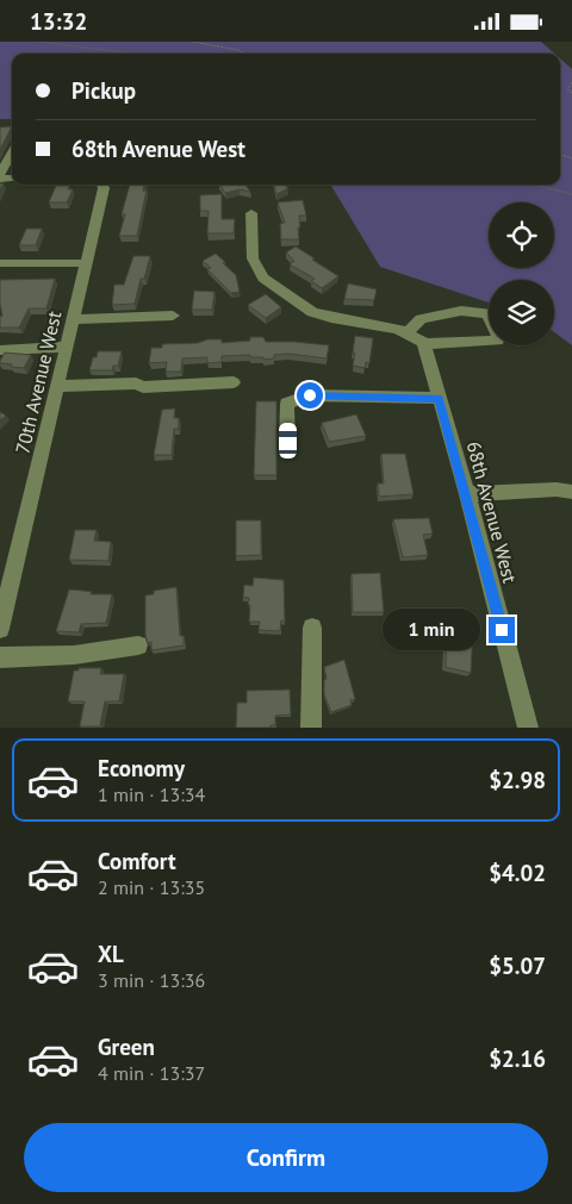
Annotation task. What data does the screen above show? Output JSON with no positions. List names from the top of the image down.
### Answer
{
  "streets": {
    "street": ["70th Avenue West", "68th Avenue West"]
  },
  "page": {
    "status": "13:32",
    "banner": ["Pickup", "68th Avenue West"],
    "bubble": "1 min",
    "list": [
      {
        "name": "Economy",
        "note": "1 min · 13:34",
        "value": "$2.98"
      },
      {
        "name": "Comfort",
        "note": "2 min · 13:35",
        "value": "$4.02"
      },
      {
        "name": "XL",
        "note": "3 min · 13:36",
        "value": "$5.07"
      },
      {
        "name": "Green",
        "note": "4 min · 13:37",
        "value": "$2.16"
      }
    ],
    "buttons": "Confirm"
  }
}
